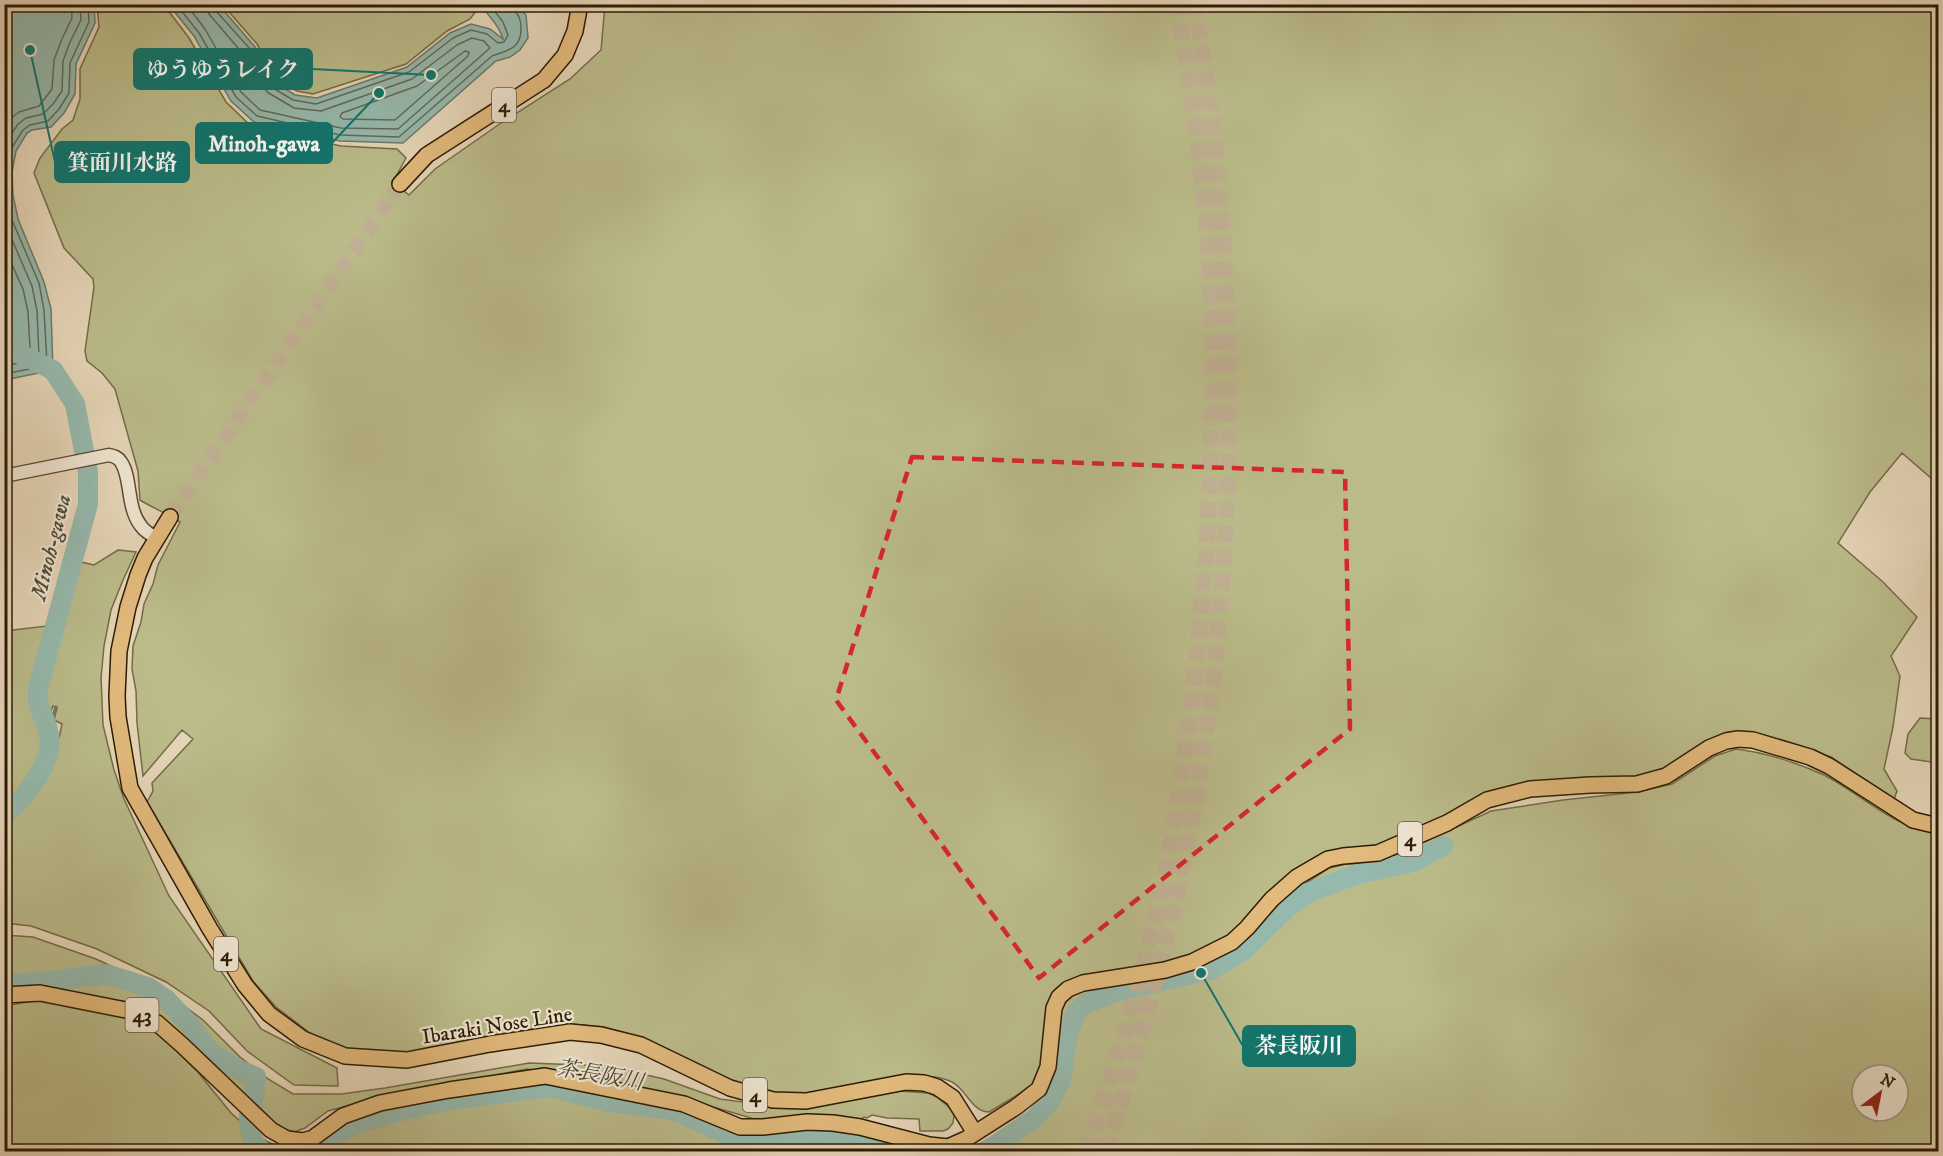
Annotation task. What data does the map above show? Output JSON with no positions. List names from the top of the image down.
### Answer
{
  "streets": {
    "main road": ["4", "43", "Ibaraki Nose Line"]
  },
  "crossings": [
    ["4", "43"],
    ["4", "Ibaraki Nose Line"],
    ["43", "Ibaraki Nose Line"]
  ],
  "water": ["Minoh-gawa", "茶長阪川"],
  "places": [
    "箕面川水路",
    "ゆうゆうレイク",
    "Minoh-gawa",
    "茶長阪川"
  ],
  "north": "top right"
}
